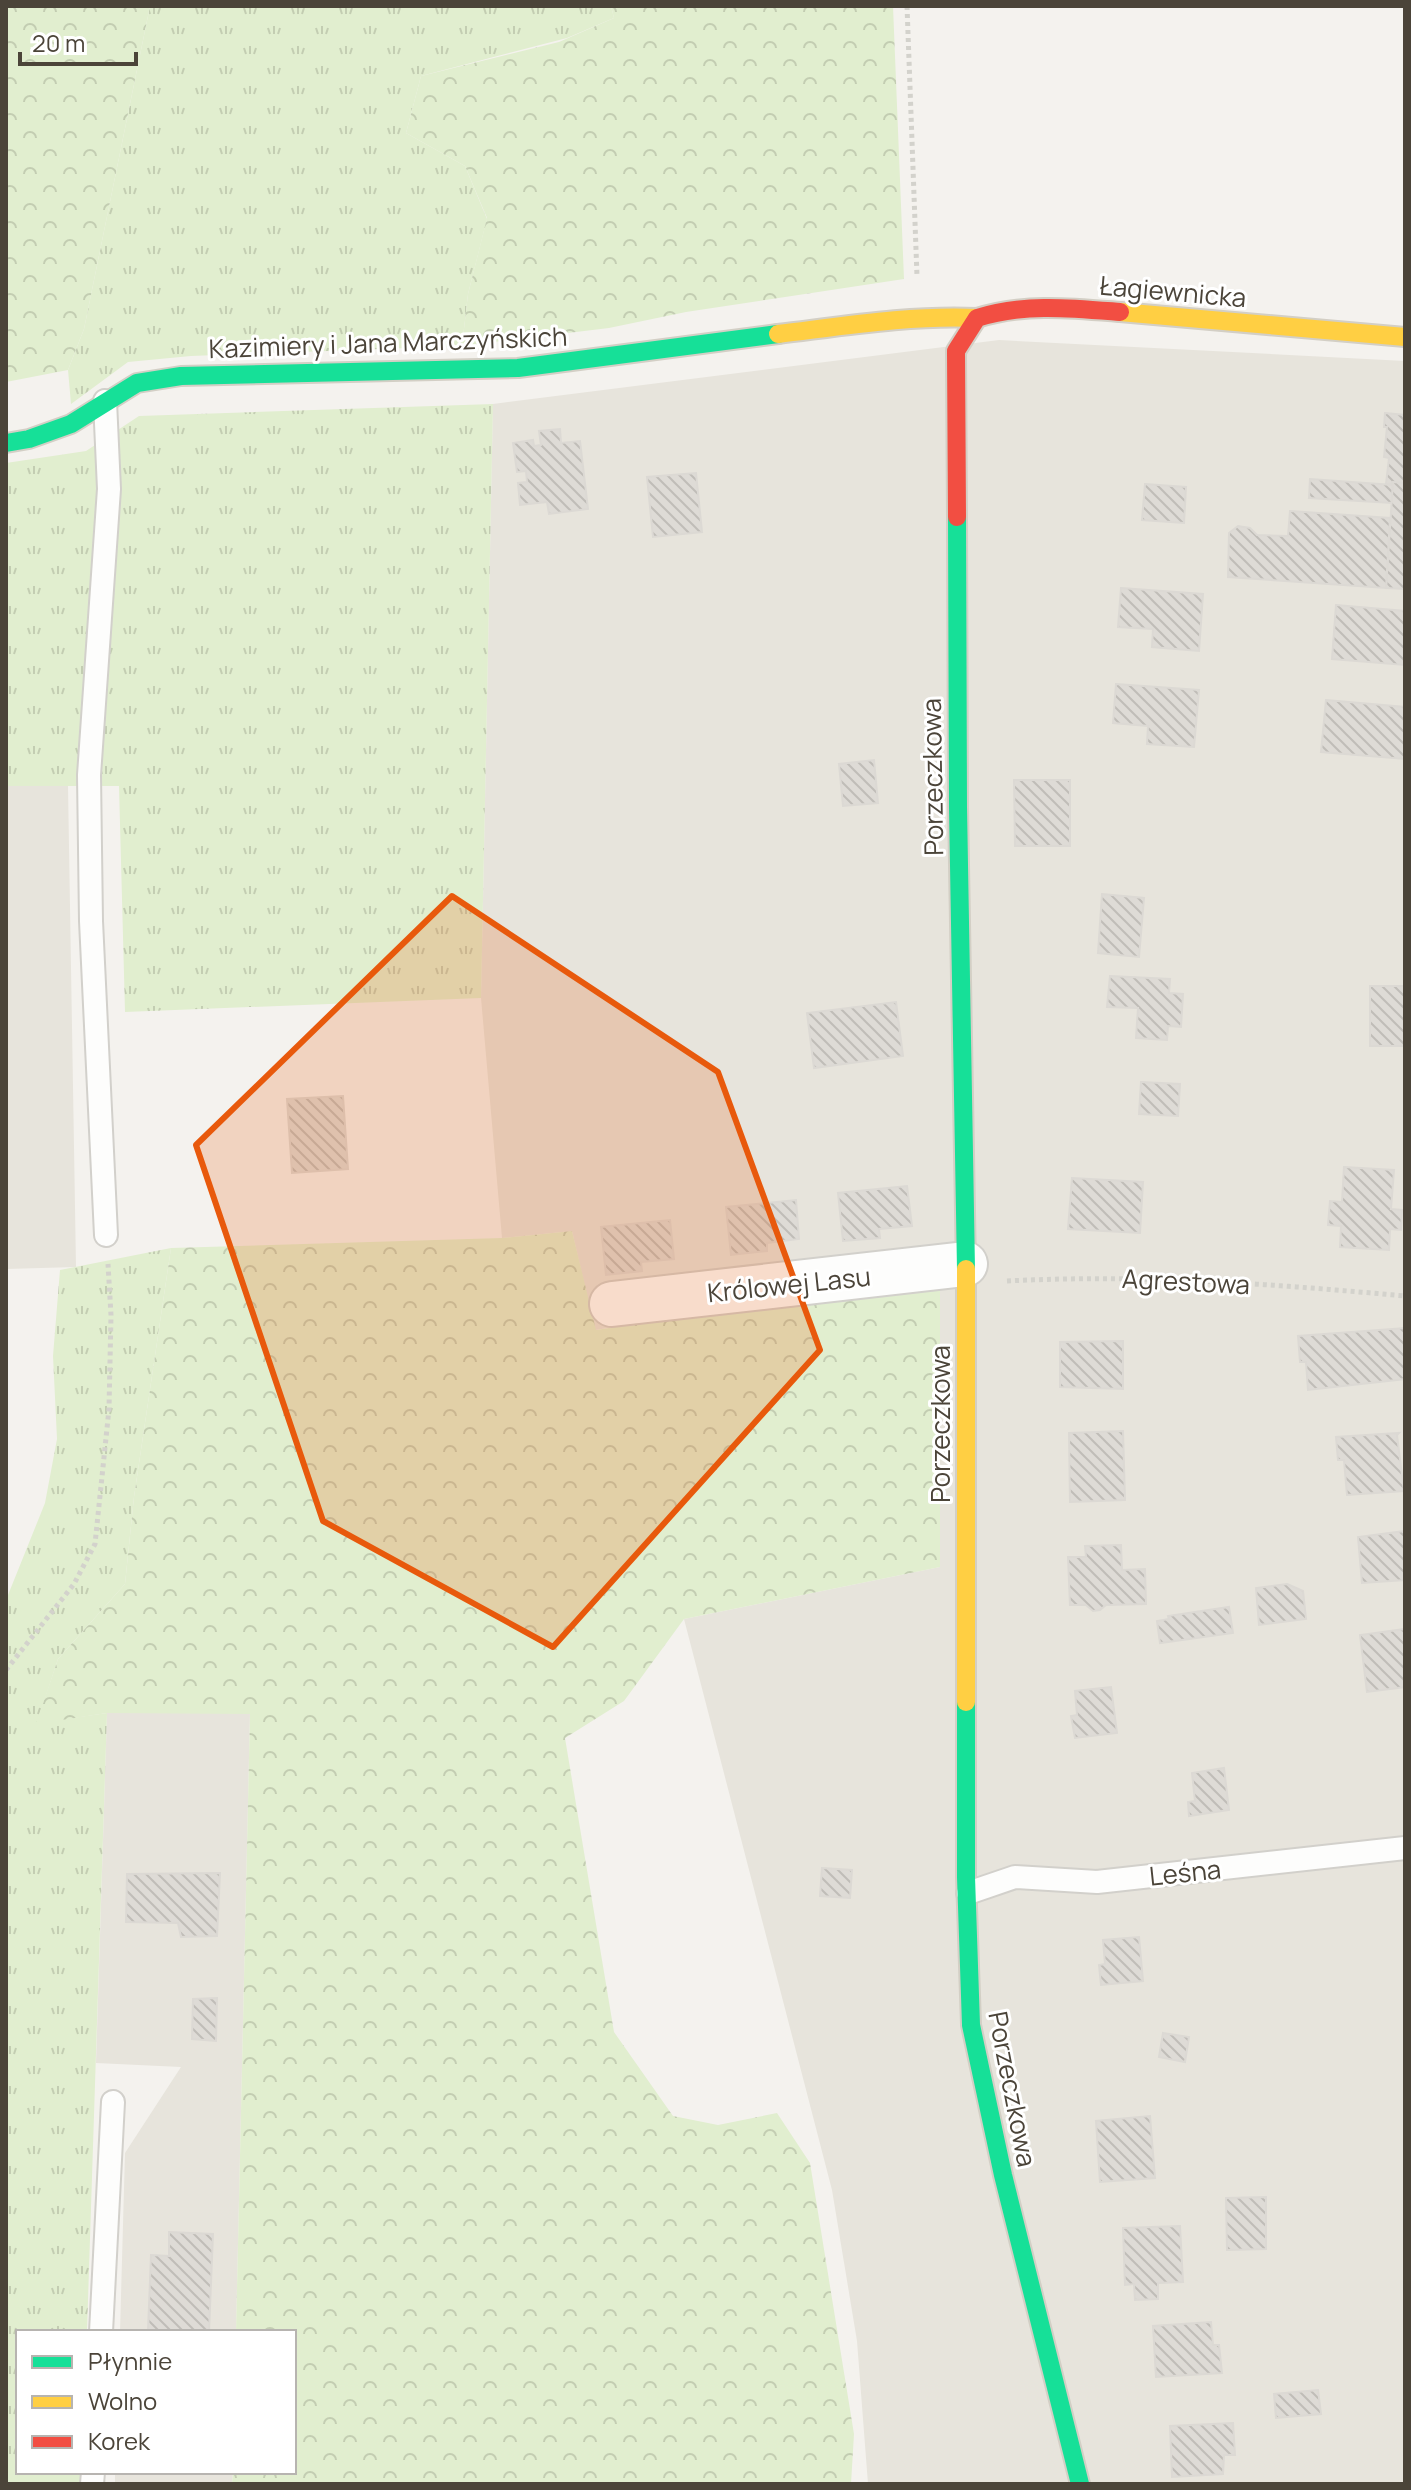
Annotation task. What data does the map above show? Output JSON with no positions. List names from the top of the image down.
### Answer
{
  "streets": {
    "street": [
      "Łagiewnicka",
      "Kazimiery i Jana Marczyńskich",
      "Porzeczkowa",
      "Królowej Lasu"
    ],
    "lane": ["Leśna"],
    "path": ["Agrestowa"]
  },
  "crossings": [
    ["Łagiewnicka", "Kazimiery i Jana Marczyńskich"],
    ["Łagiewnicka", "Porzeczkowa"],
    ["Kazimiery i Jana Marczyńskich", "Porzeczkowa"],
    ["Porzeczkowa", "Agrestowa"],
    ["Porzeczkowa", "Królowej Lasu"],
    ["Porzeczkowa", "Leśna"],
    ["Agrestowa", "Królowej Lasu"]
  ],
  "legend": ["Płynnie", "Wolno", "Korek"],
  "scale_bar": "20 m"
}
